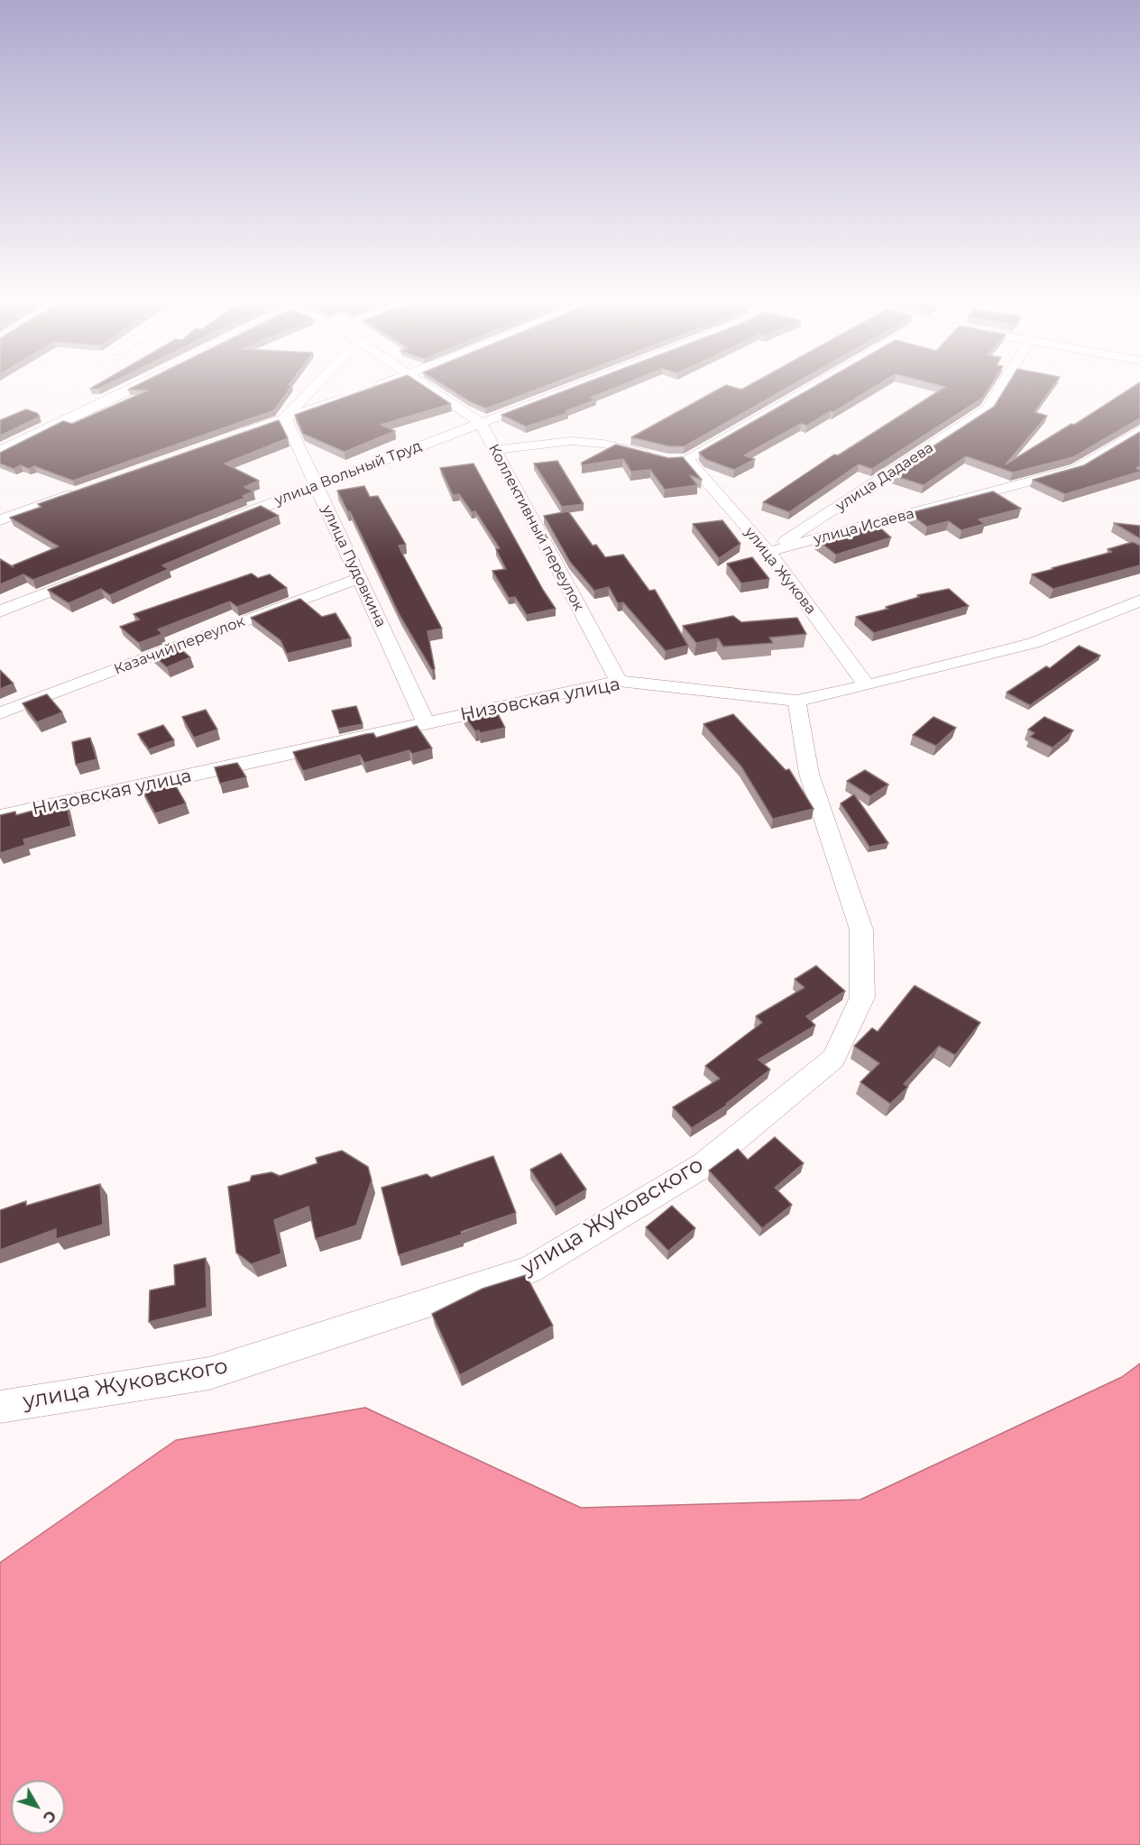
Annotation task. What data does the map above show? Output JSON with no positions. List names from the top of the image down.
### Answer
{
  "streets": {
    "street": [
      "улица Вольный Труд",
      "улица Дадаева",
      "улица Исаева",
      "Коллективный переулок",
      "улица Пудовкина",
      "улица Жукова",
      "Казачий переулок",
      "Низовская улица",
      "улица Жуковского"
    ]
  },
  "crossings": [
    ["улица Вольный Труд", "Коллективный переулок"],
    ["улица Вольный Труд", "улица Пудовкина"],
    ["улица Дадаева", "улица Исаева"],
    ["улица Дадаева", "улица Жукова"],
    ["улица Исаева", "улица Жукова"],
    ["Коллективный переулок", "Низовская улица"],
    ["улица Пудовкина", "Казачий переулок"],
    ["улица Пудовкина", "Низовская улица"],
    ["улица Жукова", "Низовская улица"],
    ["Низовская улица", "улица Жуковского"]
  ],
  "north": "bottom right"
}
